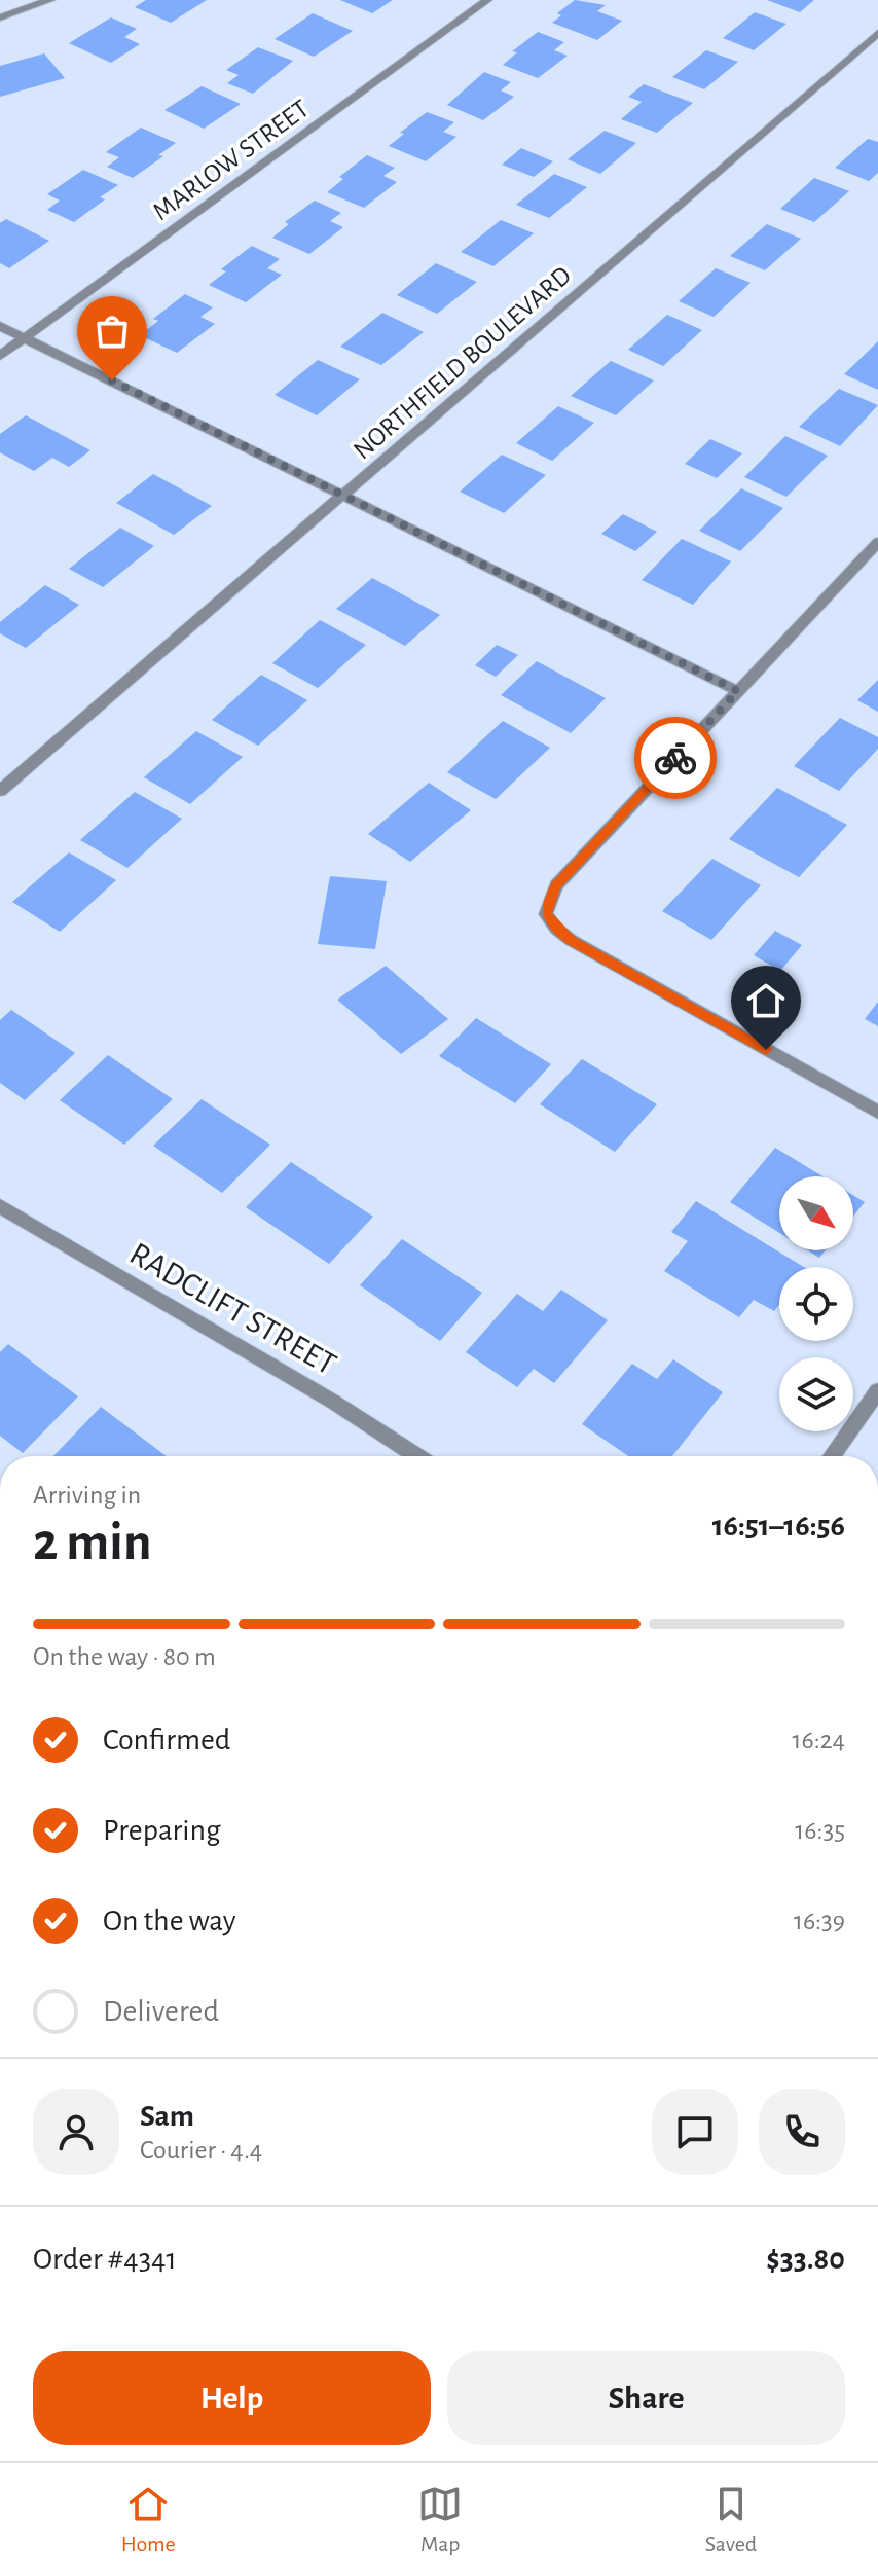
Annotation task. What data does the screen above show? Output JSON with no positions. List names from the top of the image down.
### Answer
{
  "streets": {
    "street": ["MARLOW STREET", "NORTHFIELD BOULEVARD", "RADCLIFT STREET"]
  },
  "north": "bottom right",
  "page": {
    "heading": ["2 min", "Arriving in", "16:51–16:56"],
    "panel": [
      "Sam",
      "Courier · 4.4",
      "Order #4341",
      "$33.80"
    ],
    "bar": "On the way · 80 m",
    "list": [
      ["Confirmed", "16:24"],
      ["Preparing", "16:35"],
      ["On the way", "16:39"],
      "Delivered"
    ],
    "buttons": ["Help", "Share"],
    "tabs": ["Home", "Map", "Saved"]
  }
}
